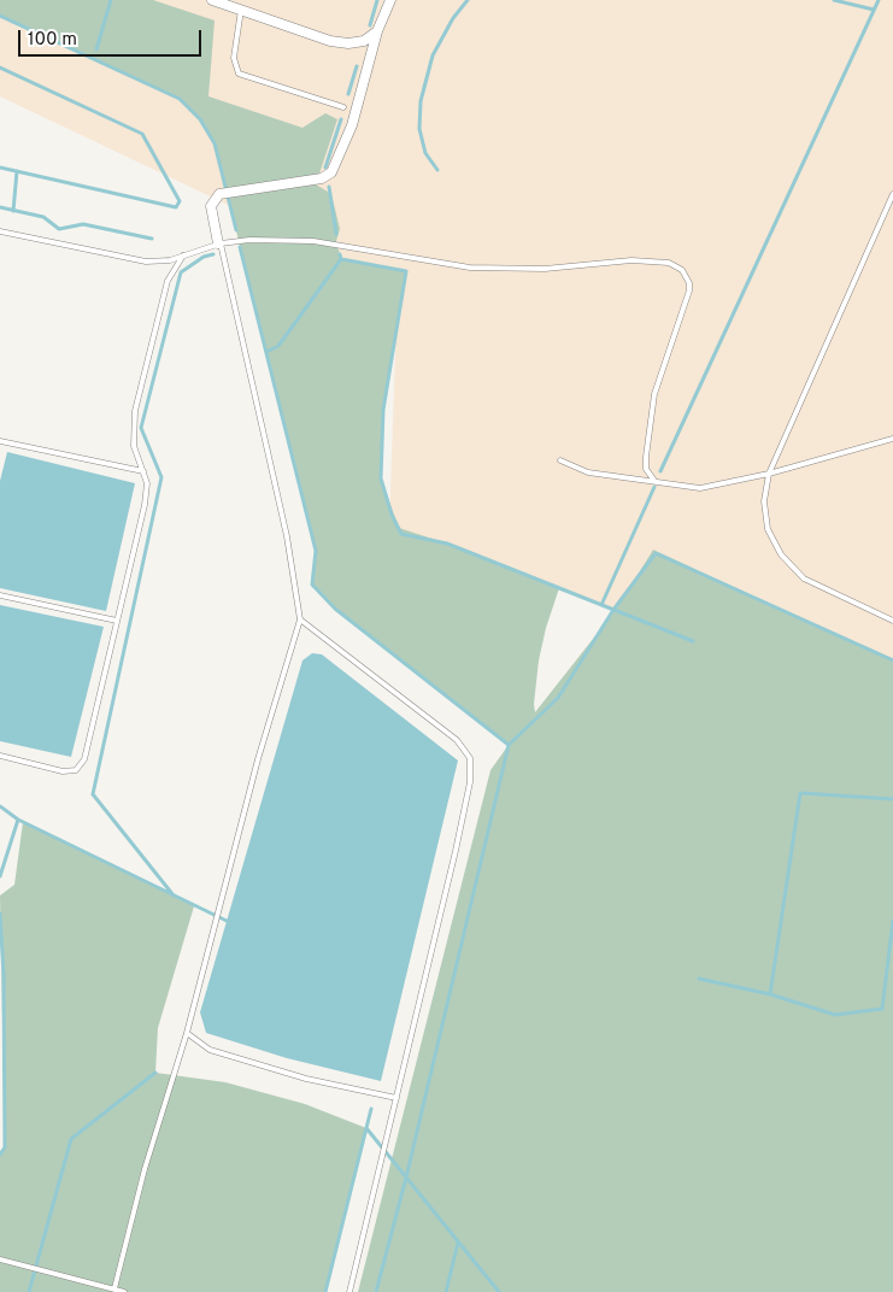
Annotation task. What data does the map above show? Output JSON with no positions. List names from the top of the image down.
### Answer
{
  "scale_bar": "100 m"
}
